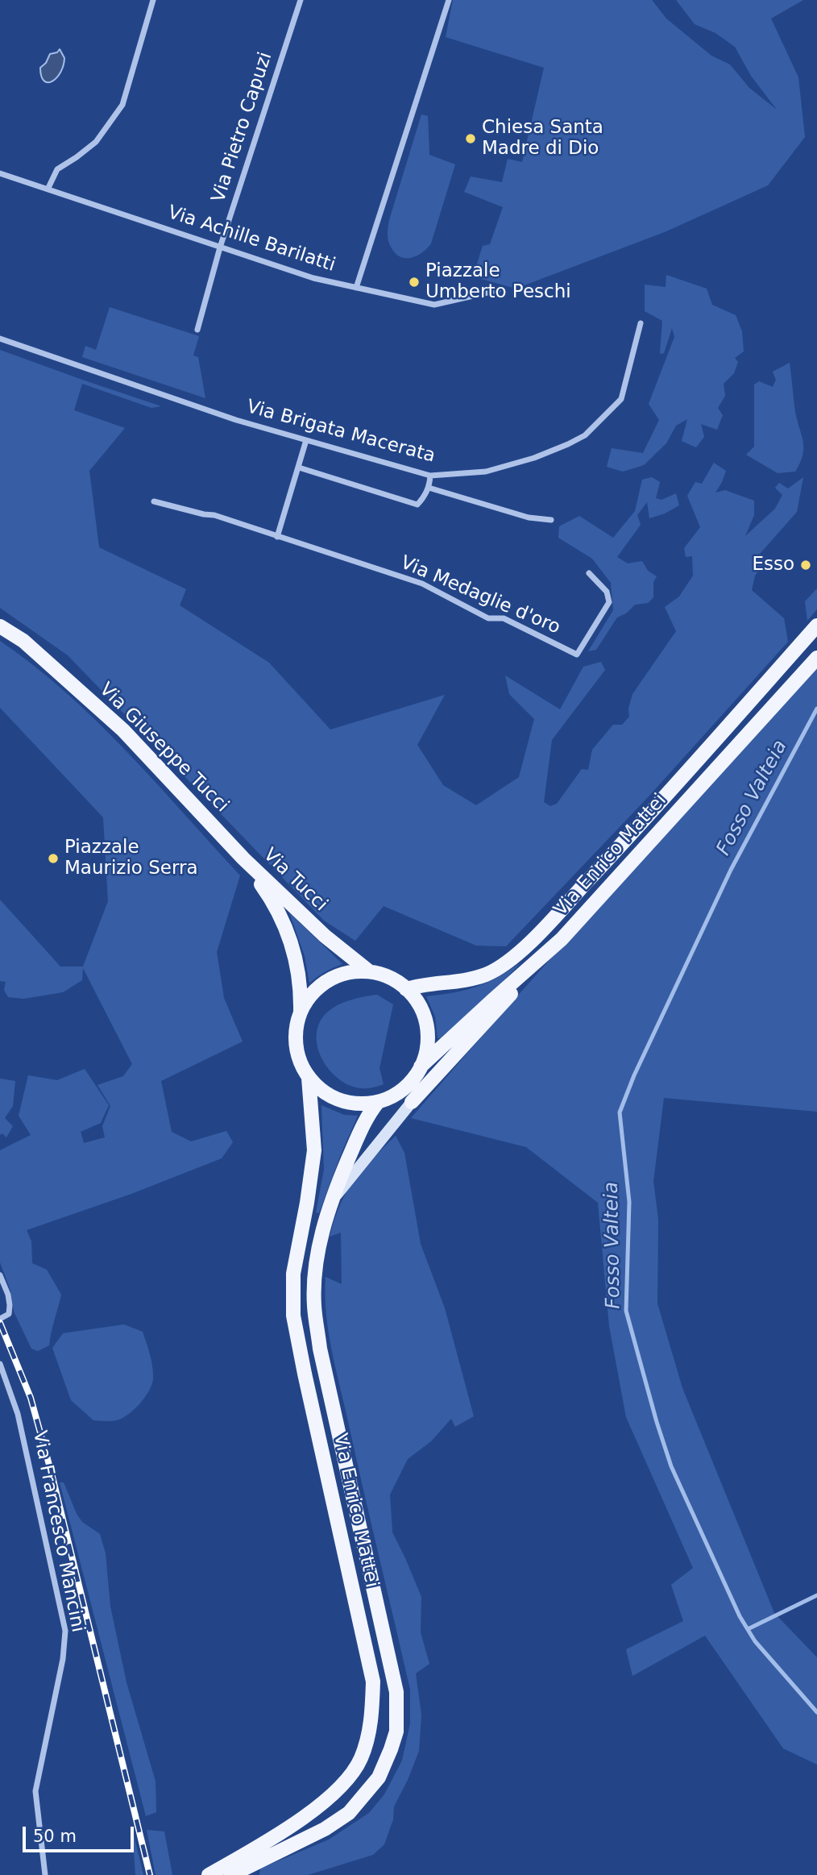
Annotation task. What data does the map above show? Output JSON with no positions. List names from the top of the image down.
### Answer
{
  "streets": {
    "main road": ["Via Giuseppe Tucci", "Via Enrico Mattei", "Via Tucci"],
    "street": [
      "Via Pietro Capuzi",
      "Via Achille Barilatti",
      "Via Brigata Macerata",
      "Via Medaglie d'oro",
      "Via Francesco Mancini"
    ]
  },
  "crossings": [
    ["Via Pietro Capuzi", "Via Achille Barilatti"],
    ["Via Giuseppe Tucci", "Via Tucci"],
    ["Via Enrico Mattei", "Via Tucci"]
  ],
  "water": ["Fosso Valteia"],
  "places": [
    "Chiesa Santa Madre di Dio",
    "Piazzale Umberto Peschi",
    "Esso",
    "Piazzale Maurizio Serra"
  ],
  "scale_bar": "50 m"
}
